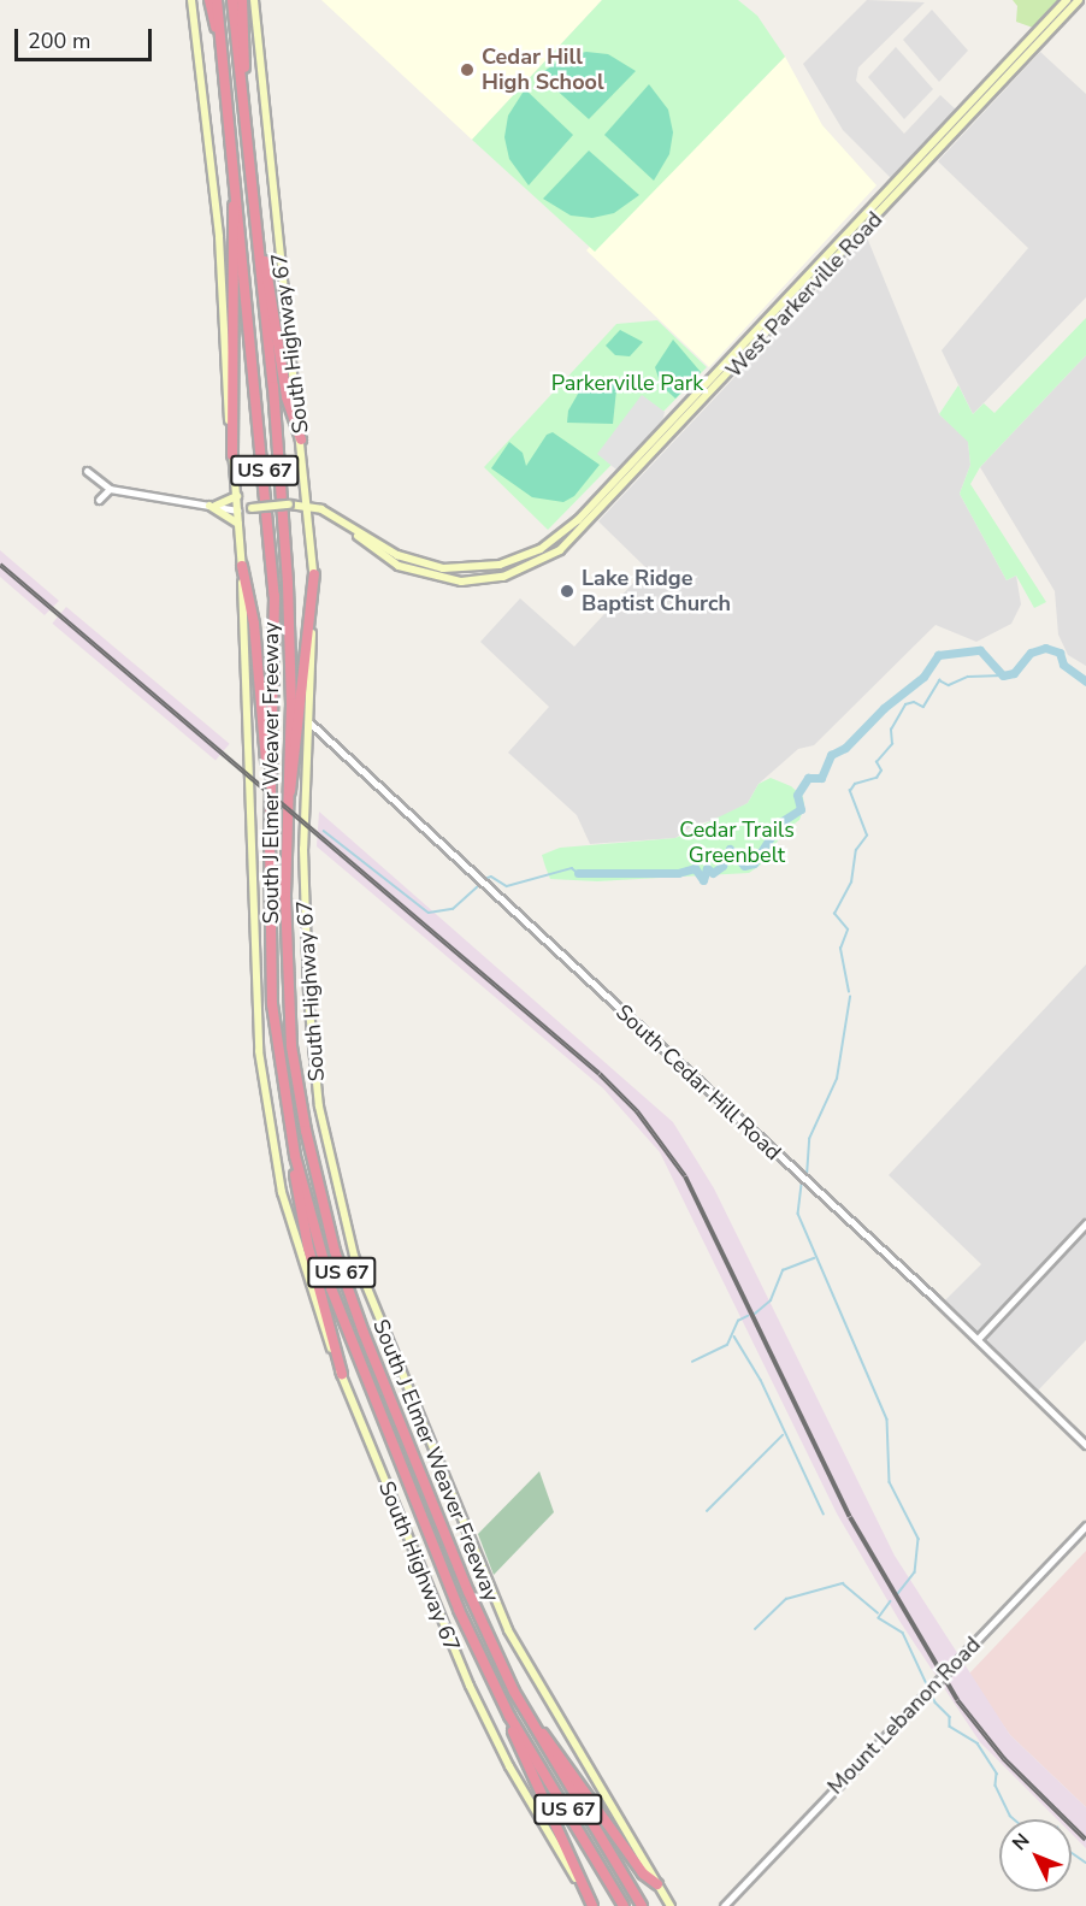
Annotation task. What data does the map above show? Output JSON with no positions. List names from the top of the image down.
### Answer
{
  "streets": {
    "highway": ["US 67", "South J Elmer Weaver Freeway"],
    "main road": ["West Parkerville Road", "South Highway 67"],
    "street": ["South Cedar Hill Road", "Mount Lebanon Road"]
  },
  "crossings": [
    ["South Highway 67", "South Cedar Hill Road"]
  ],
  "parks": ["Parkerville Park", "Cedar Trails Greenbelt"],
  "places": ["Cedar Hill High School", "Lake Ridge Baptist Church"],
  "scale_bar": "200 m",
  "north": "top left"
}
